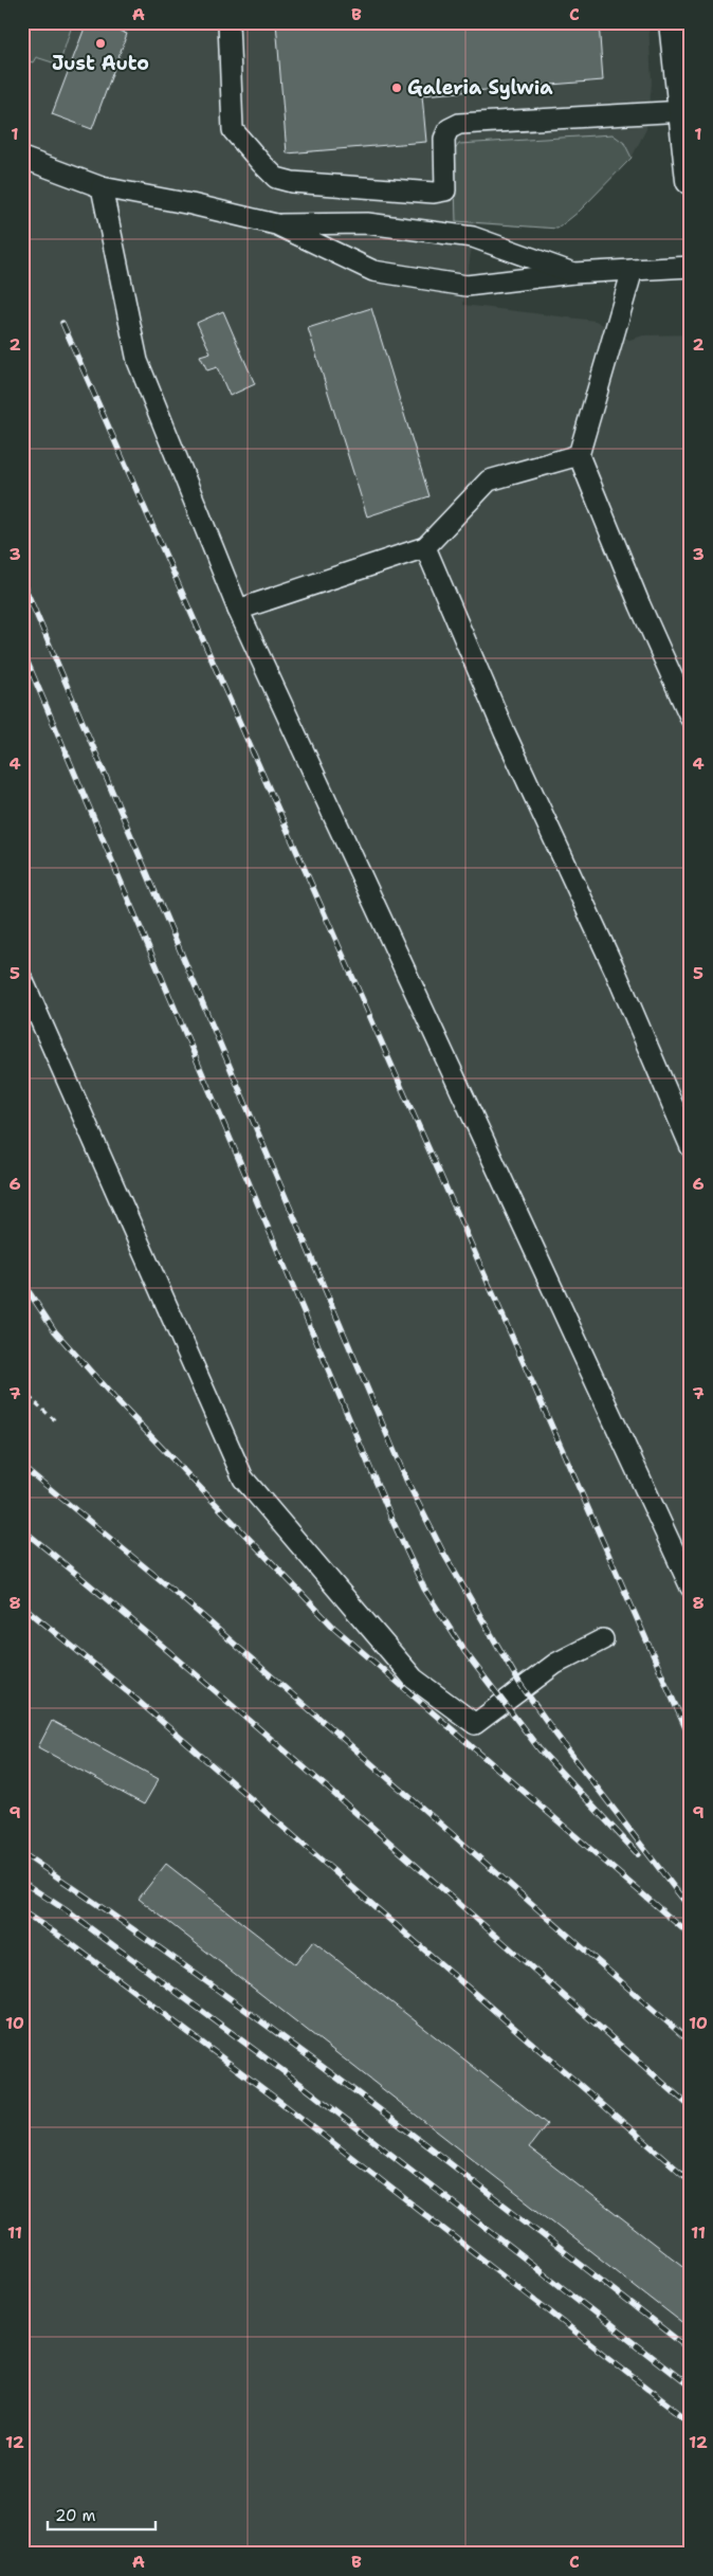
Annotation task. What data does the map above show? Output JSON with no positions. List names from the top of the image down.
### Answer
{
  "places": ["Just Auto", "Galeria Sylwia"],
  "scale_bar": "20 m",
  "grid": {
    "columns": ["A", "B", "C"],
    "rows": [
      "1",
      "2",
      "3",
      "4",
      "5",
      "6",
      "7",
      "8",
      "9",
      "10",
      "11",
      "12"
    ]
  }
}
